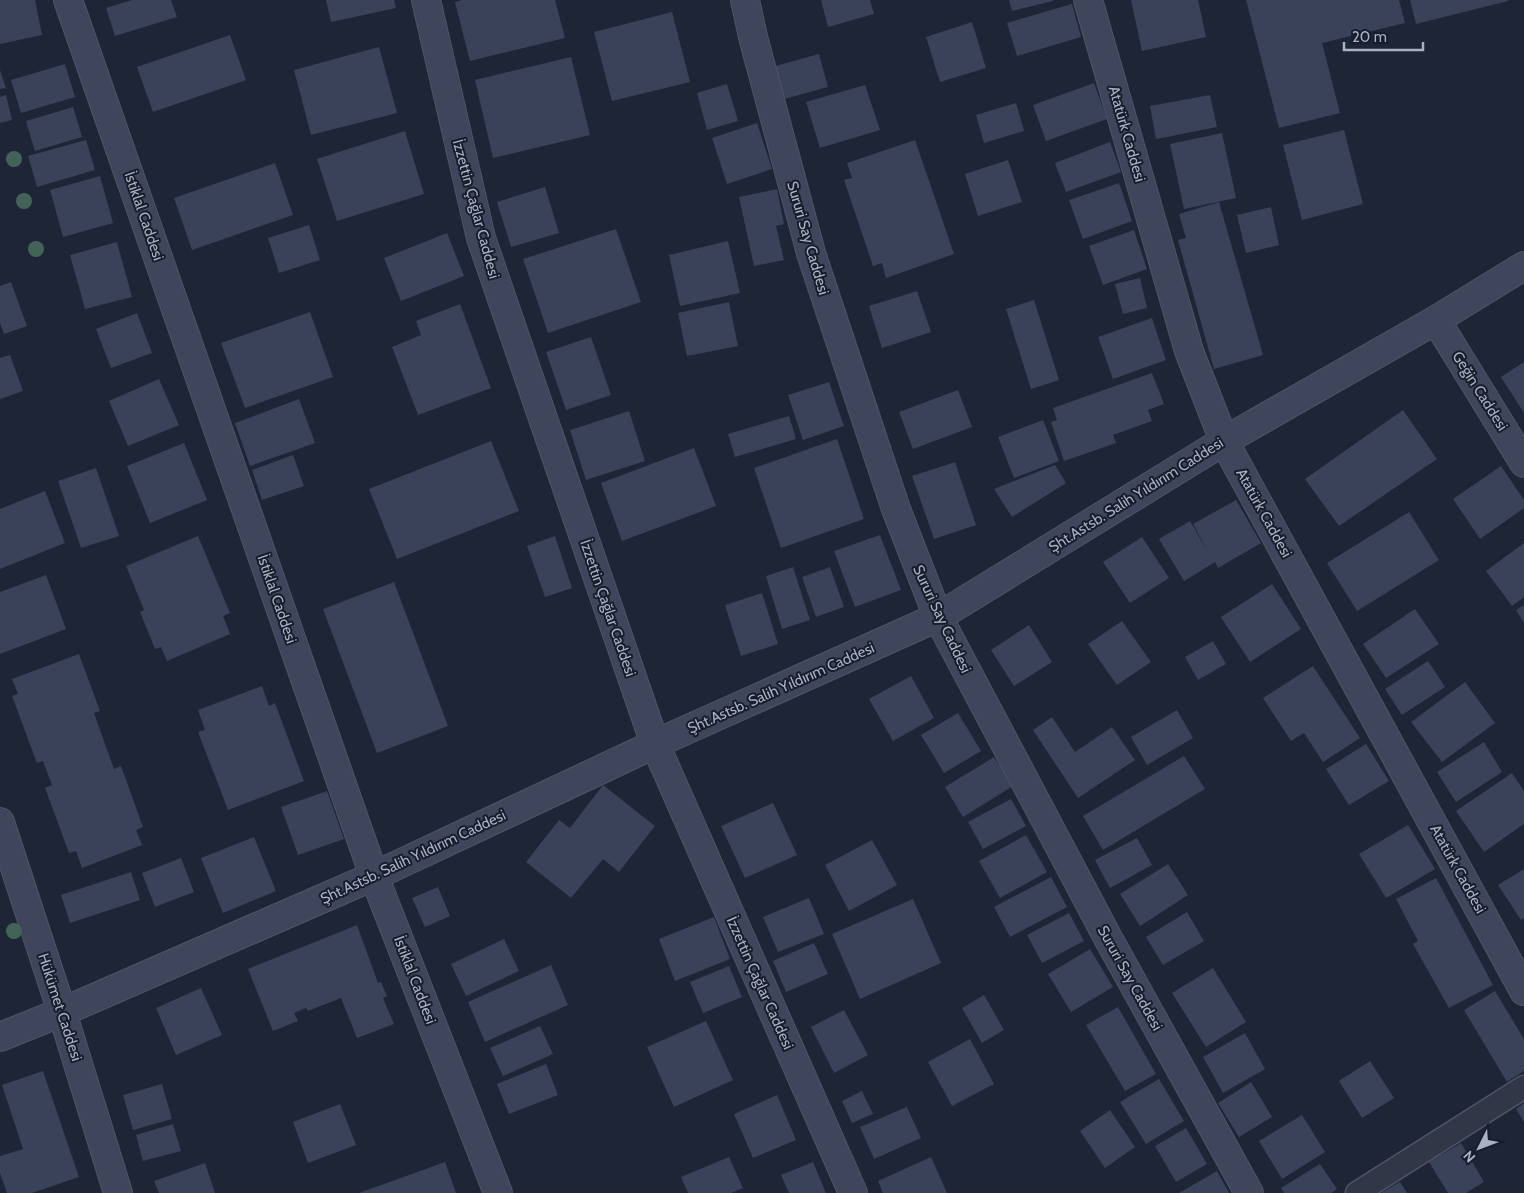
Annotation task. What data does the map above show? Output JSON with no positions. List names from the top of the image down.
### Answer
{
  "streets": {
    "street": [
      "Atatürk Caddesi",
      "İzzettin Çağlar Caddesi",
      "İstiklal Caddesi",
      "Sururi Say Caddesi",
      "Geğin Caddesi",
      "Şht.Astsb. Salih Yıldırım Caddesi",
      "Hükümet Caddesi"
    ]
  },
  "crossings": [
    ["Atatürk Caddesi", "Şht.Astsb. Salih Yıldırım Caddesi"],
    ["İzzettin Çağlar Caddesi", "Şht.Astsb. Salih Yıldırım Caddesi"],
    ["İstiklal Caddesi", "Şht.Astsb. Salih Yıldırım Caddesi"],
    ["Sururi Say Caddesi", "Şht.Astsb. Salih Yıldırım Caddesi"],
    ["Geğin Caddesi", "Şht.Astsb. Salih Yıldırım Caddesi"],
    ["Şht.Astsb. Salih Yıldırım Caddesi", "Hükümet Caddesi"]
  ],
  "scale_bar": "20 m",
  "north": "bottom left"
}
